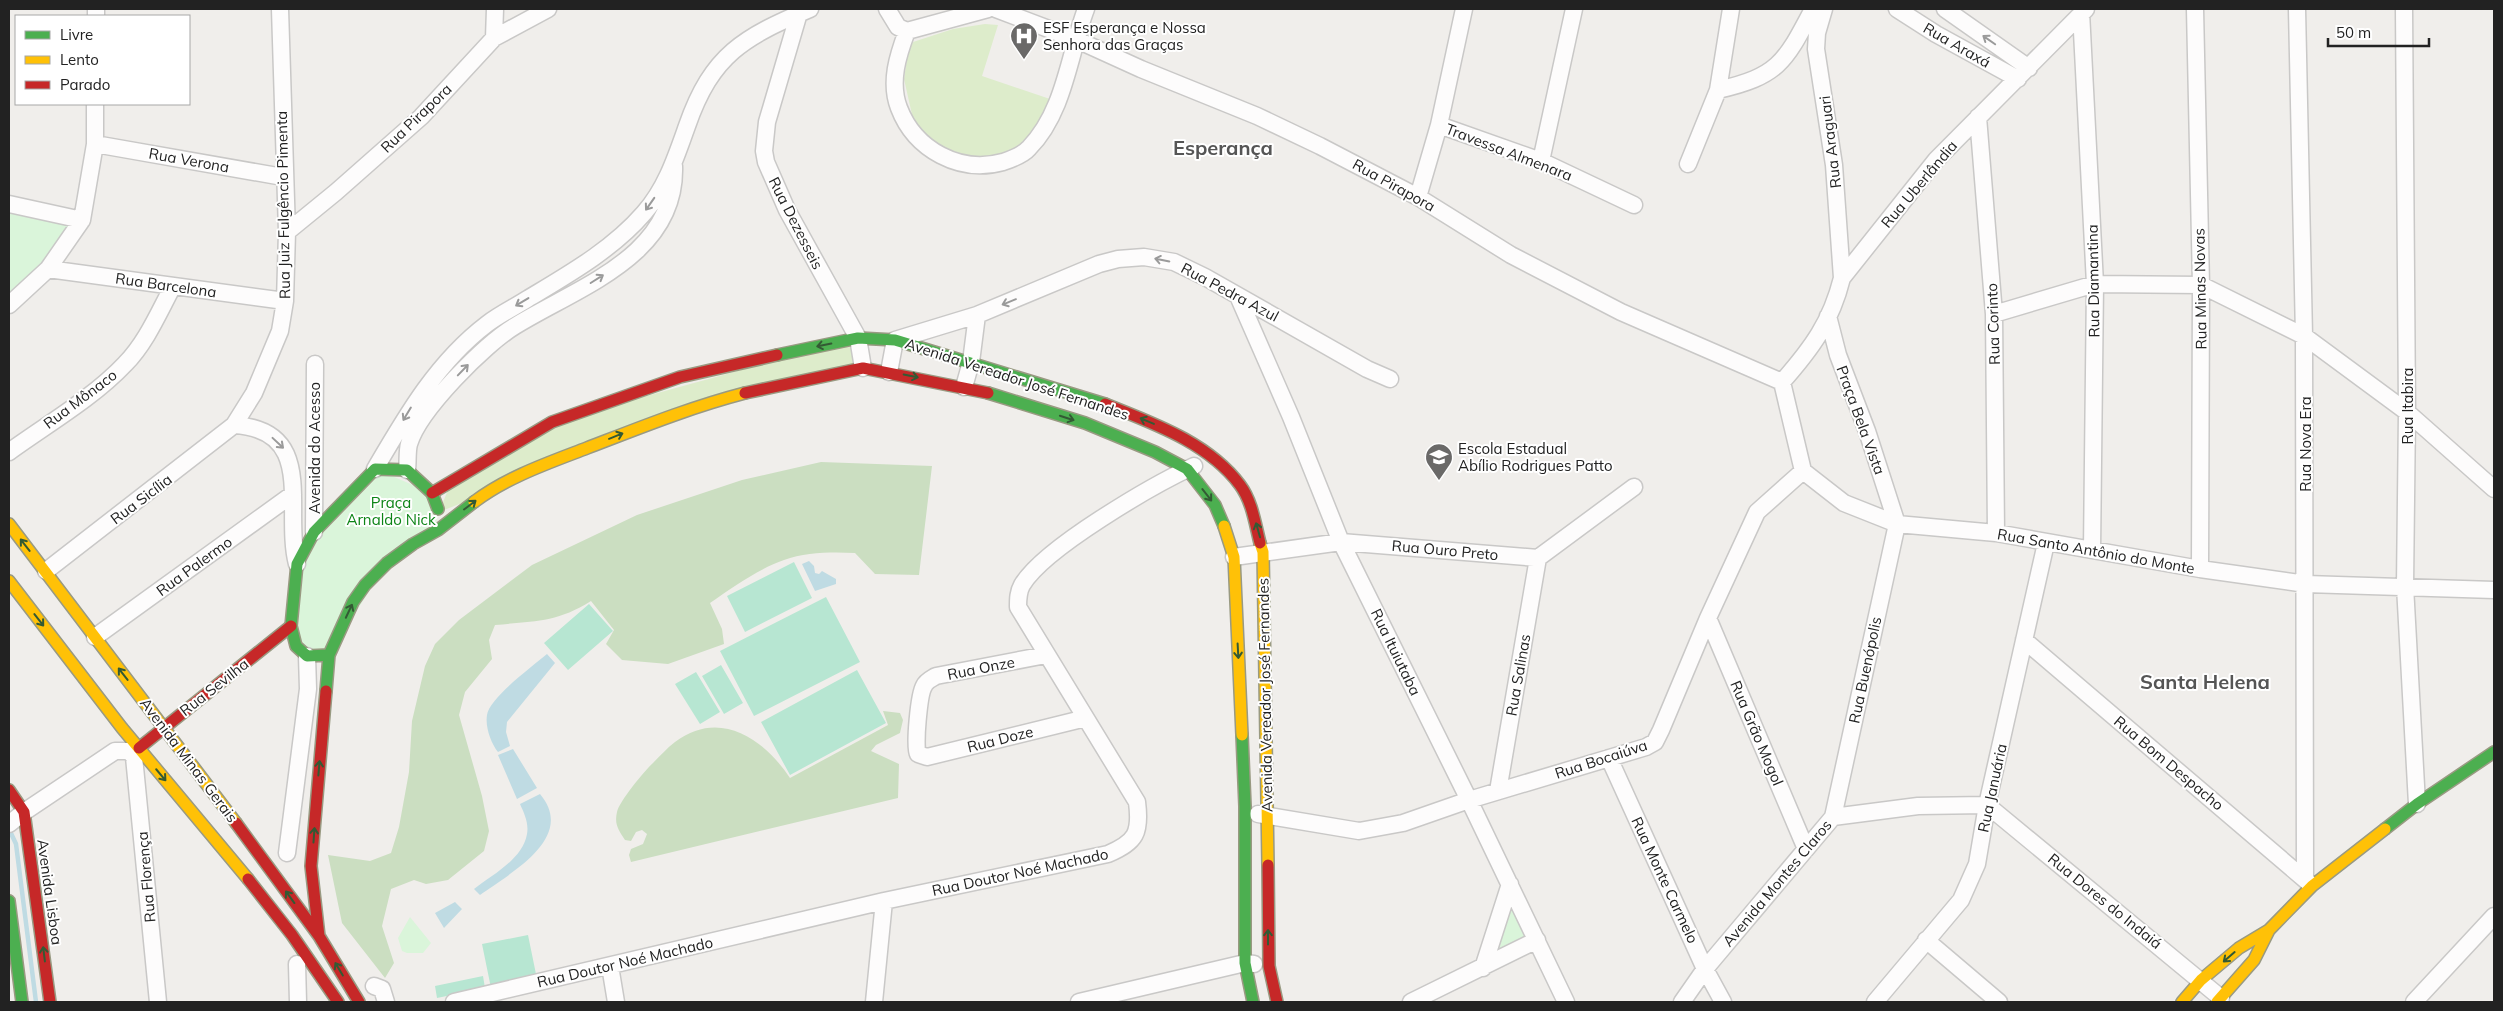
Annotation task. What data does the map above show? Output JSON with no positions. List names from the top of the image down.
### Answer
{
  "streets": {
    "street": [
      "Rua Araxá",
      "Rua Pirapora",
      "Rua Araguari",
      "Travessa Almenara",
      "Rua Verona",
      "Rua Uberlândia",
      "Rua Juiz Fulgêncio Pimenta",
      "Rua Dezesseis",
      "Rua Diamantina",
      "Rua Barcelona",
      "Rua Minas Novas",
      "Rua Pedra Azul",
      "Rua Corinto",
      "Avenida Vereador José Fernandes",
      "Rua Mônaco",
      "Rua Itabira",
      "Praça Bela Vista",
      "Rua Nova Era",
      "Avenida do Acesso",
      "Rua Sicília",
      "Rua Ouro Preto",
      "Rua Santo Antônio do Monte",
      "Rua Palermo",
      "Rua Ituiutaba",
      "Rua Onze",
      "Rua Buenópolis",
      "Rua Salinas",
      "Rua Sevilha",
      "Rua Grão Mogol",
      "Rua Doze",
      "Rua Bocaiúva",
      "Avenida Minas Gerais",
      "Rua Bom Despacho",
      "Rua Januária",
      "Rua Doutor Noé Machado",
      "Rua Florença",
      "Rua Monte Carmelo",
      "Avenida Montes Claros",
      "Avenida Lisboa",
      "Rua Dores do Indaiá"
    ]
  },
  "crossings": [
    ["Rua Araxá", "Rua Uberlândia"],
    ["Rua Pirapora", "Rua Uberlândia"],
    ["Rua Pirapora", "Rua Juiz Fulgêncio Pimenta"],
    ["Rua Araguari", "Rua Uberlândia"],
    ["Rua Verona", "Rua Juiz Fulgêncio Pimenta"],
    ["Rua Uberlândia", "Rua Diamantina"],
    ["Rua Uberlândia", "Rua Corinto"],
    ["Rua Uberlândia", "Praça Bela Vista"],
    ["Rua Juiz Fulgêncio Pimenta", "Rua Barcelona"],
    ["Rua Juiz Fulgêncio Pimenta", "Rua Sicília"],
    ["Rua Dezesseis", "Avenida Vereador José Fernandes"],
    ["Rua Diamantina", "Rua Santo Antônio do Monte"],
    ["Rua Barcelona", "Rua Mônaco"],
    ["Rua Minas Novas", "Rua Santo Antônio do Monte"],
    ["Rua Pedra Azul", "Avenida Vereador José Fernandes"],
    ["Rua Pedra Azul", "Rua Ituiutaba"],
    ["Rua Corinto", "Rua Santo Antônio do Monte"],
    ["Avenida Vereador José Fernandes", "Rua Ouro Preto"],
    ["Avenida Vereador José Fernandes", "Rua Bocaiúva"],
    ["Avenida Vereador José Fernandes", "Avenida Minas Gerais"],
    ["Avenida Vereador José Fernandes", "Rua Doutor Noé Machado"],
    ["Rua Itabira", "Rua Santo Antônio do Monte"],
    ["Praça Bela Vista", "Rua Santo Antônio do Monte"],
    ["Praça Bela Vista", "Rua Buenópolis"],
    ["Rua Nova Era", "Rua Santo Antônio do Monte"],
    ["Rua Nova Era", "Rua Bom Despacho"],
    ["Rua Sicília", "Avenida Minas Gerais"],
    ["Rua Ouro Preto", "Rua Ituiutaba"],
    ["Rua Ouro Preto", "Rua Salinas"],
    ["Rua Santo Antônio do Monte", "Rua Buenópolis"],
    ["Rua Santo Antônio do Monte", "Rua Bocaiúva"],
    ["Rua Santo Antônio do Monte", "Rua Januária"],
    ["Rua Palermo", "Avenida Minas Gerais"],
    ["Rua Ituiutaba", "Rua Bocaiúva"],
    ["Rua Onze", "Rua Doze"],
    ["Rua Onze", "Rua Doutor Noé Machado"],
    ["Rua Buenópolis", "Avenida Montes Claros"],
    ["Rua Salinas", "Rua Bocaiúva"],
    ["Rua Sevilha", "Avenida Minas Gerais"],
    ["Rua Sevilha", "Rua Florença"],
    ["Rua Grão Mogol", "Rua Bocaiúva"],
    ["Rua Grão Mogol", "Avenida Montes Claros"],
    ["Rua Doze", "Rua Doutor Noé Machado"],
    ["Rua Bocaiúva", "Rua Monte Carmelo"],
    ["Avenida Minas Gerais", "Rua Florença"],
    ["Rua Bom Despacho", "Rua Januária"],
    ["Rua Januária", "Avenida Montes Claros"],
    ["Rua Januária", "Rua Dores do Indaiá"],
    ["Rua Monte Carmelo", "Avenida Montes Claros"],
    ["Avenida Montes Claros", "Rua Dores do Indaiá"]
  ],
  "one_way": ["Rua Pedra Azul"],
  "districts": ["Esperança", "Santa Helena"],
  "parks": ["Praça Arnaldo Nick"],
  "places": {
    "hospital": ["ESF Esperança e Nossa Senhora das Graças"],
    "school or university": ["Escola Estadual Abílio Rodrigues Patto"]
  },
  "legend": ["Livre", "Lento", "Parado"],
  "scale_bar": "50 m"
}
